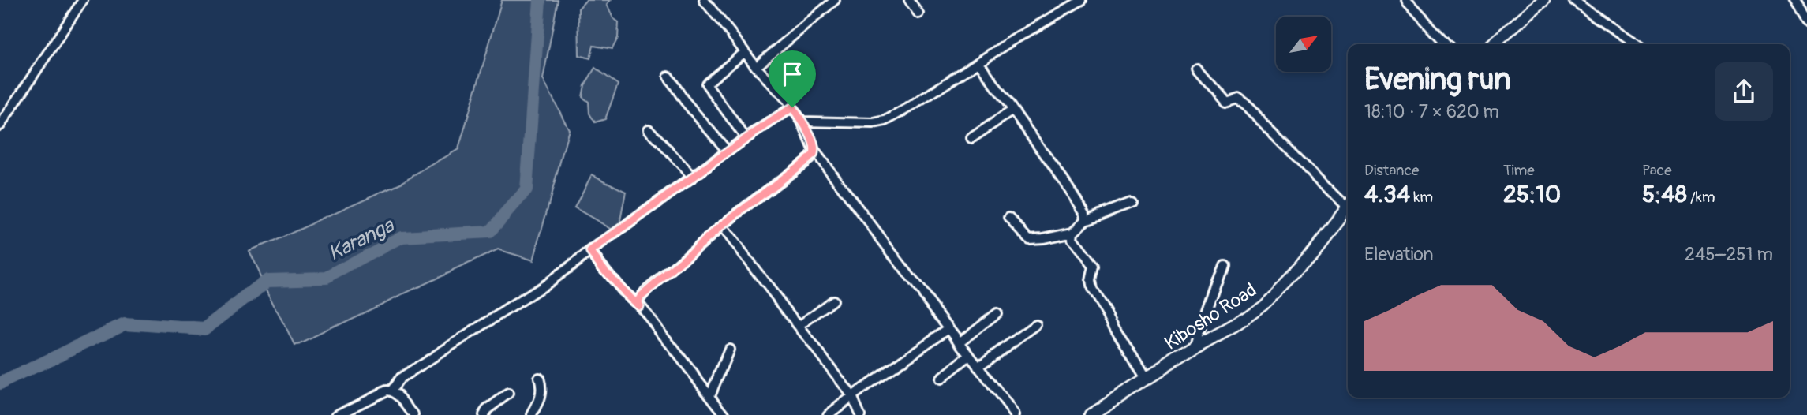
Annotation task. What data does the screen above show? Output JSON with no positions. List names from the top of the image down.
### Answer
{
  "streets": {
    "main road": ["Kibosho Road"]
  },
  "water": ["Karanga"],
  "north": "top right",
  "page": {
    "heading": ["Evening run", "18:10 · 7 × 620 m"],
    "stats": [
      ["Distance", "4.34 km"],
      ["Time", "25:10"],
      ["Pace", "5:48 /km"]
    ],
    "chart": ["Elevation", "245–251 m"]
  }
}
